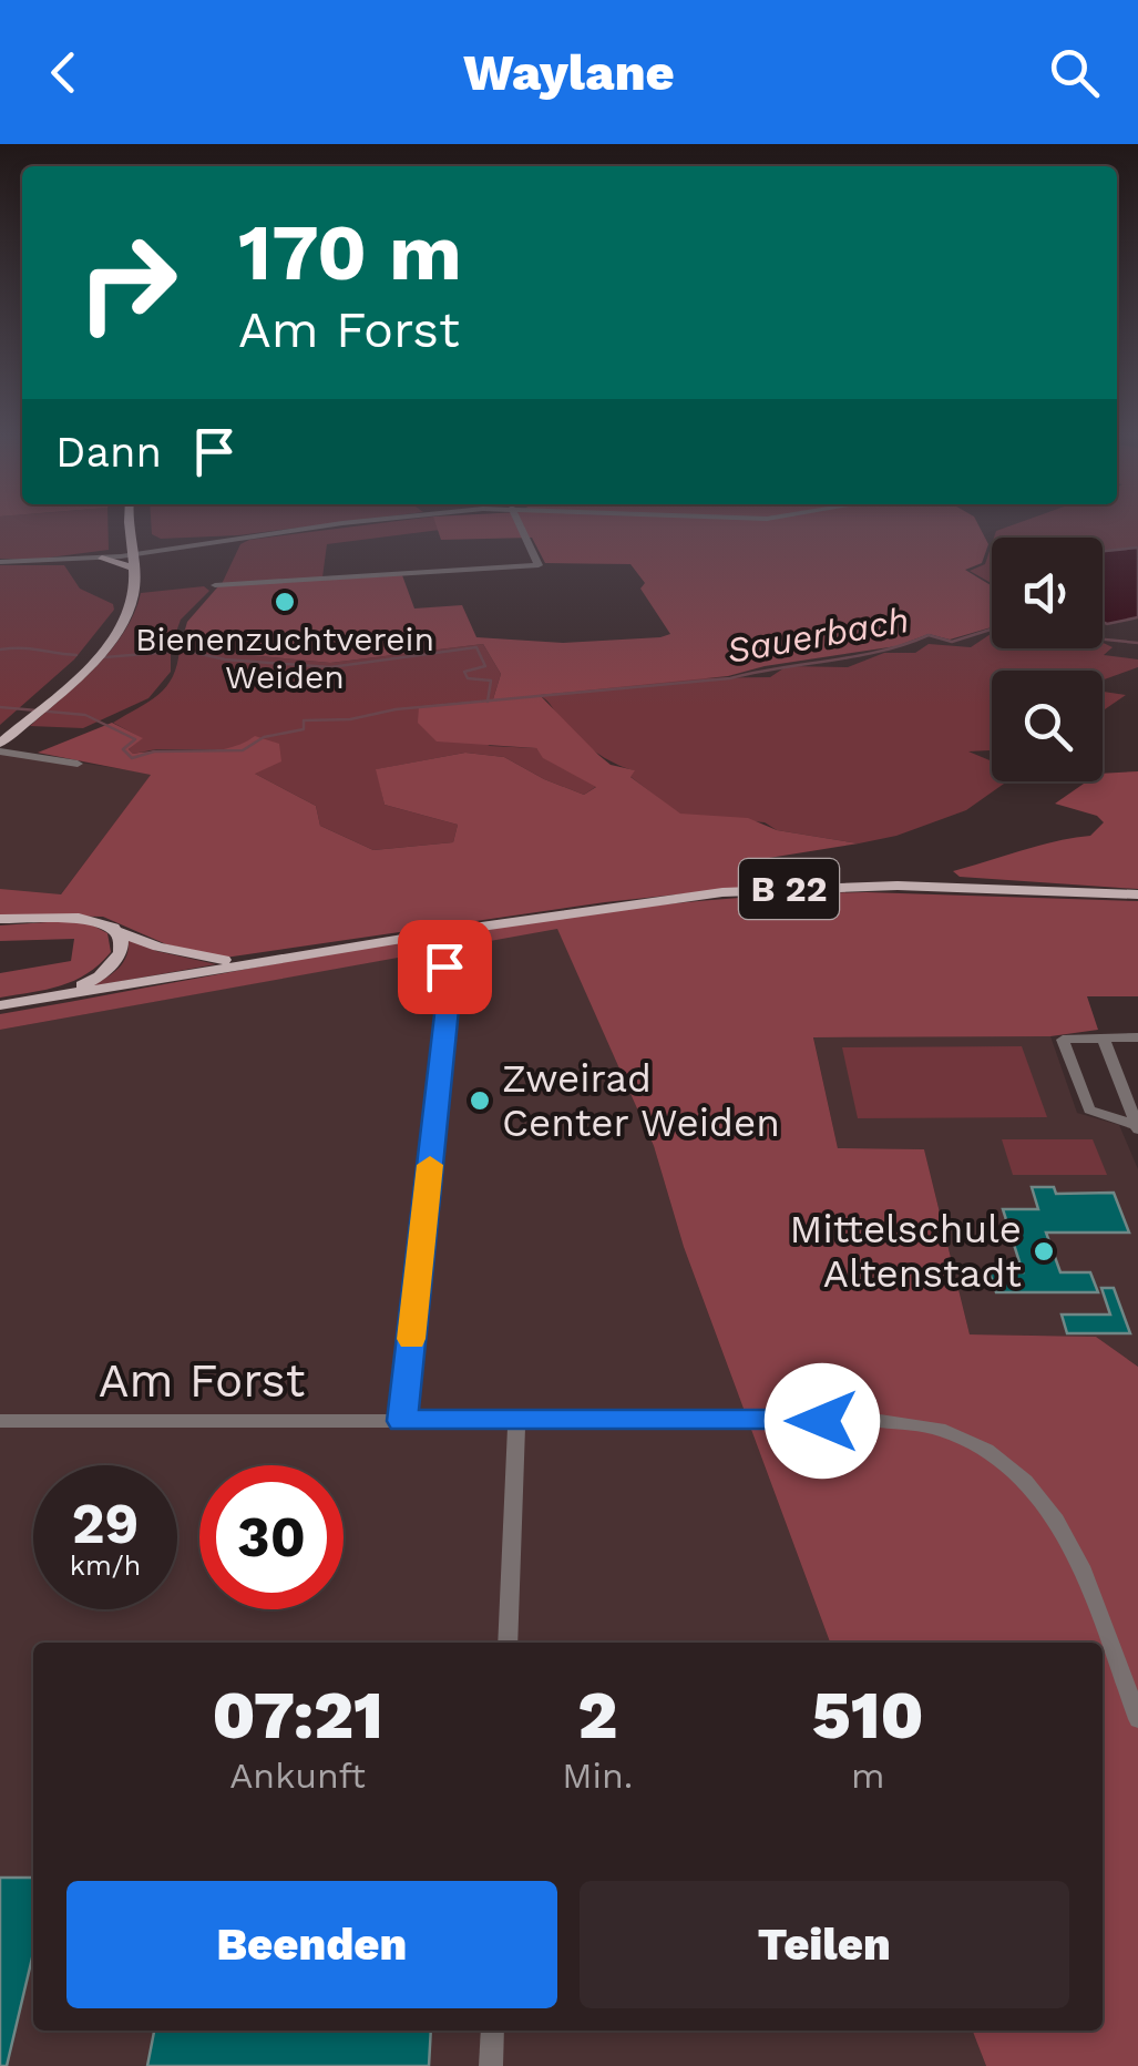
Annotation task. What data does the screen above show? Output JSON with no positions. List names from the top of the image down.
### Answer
{
  "streets": {
    "main road": ["B 22"],
    "street": ["Am Forst"]
  },
  "water": ["Sauerbach"],
  "places": ["Bienenzuchtverein Weiden", "Zweirad Center Weiden", "Mittelschule Altenstadt"],
  "page": {
    "header": "Waylane",
    "turn": ["170 m", "Am Forst"],
    "then": "Dann",
    "speed": "29 km/h",
    "limit": "30",
    "eta": [
      "07:21",
      "Ankunft",
      "2",
      "Min.",
      "510",
      "m"
    ],
    "buttons": ["Beenden", "Teilen"]
  }
}
